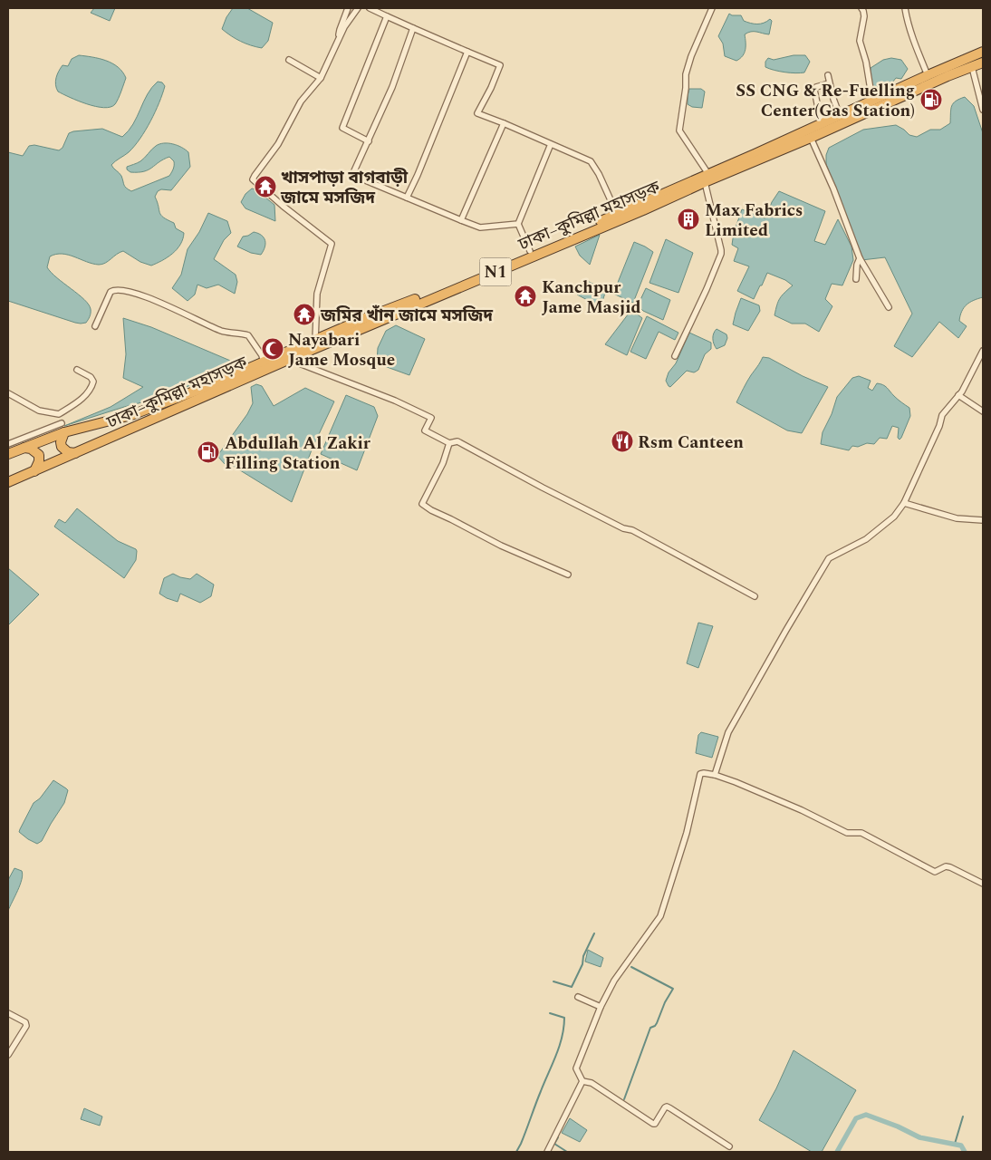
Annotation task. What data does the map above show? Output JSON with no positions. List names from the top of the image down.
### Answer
{
  "streets": {
    "highway": ["ঢাকা–কুমিল্লা মহাসড়ক", "N1"]
  },
  "places": {
    "fuel station": ["SS CNG & Re-Fuelling Center(Gas Station)", "Abdullah Al Zakir Filling Station"],
    "temple": ["খাসপাড়া বাগবাড়ী জামে মসজিদ", "Kanchpur Jame Masjid", "জমির খাঁন জামে মসজিদ"],
    "building": ["Max Fabrics Limited"],
    "mosque": ["Nayabari Jame Mosque"],
    "restaurant": ["Rsm Canteen"]
  }
}
